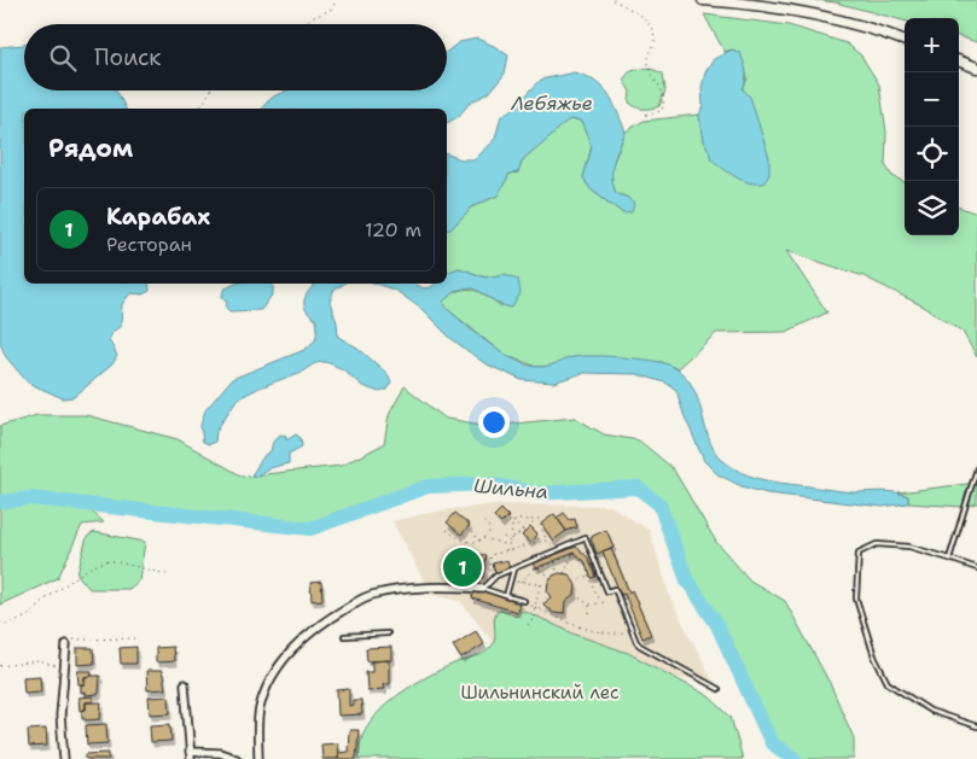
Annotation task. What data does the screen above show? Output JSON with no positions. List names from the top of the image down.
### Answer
{
  "water": ["Лебяжье", "Шильна"],
  "parks": ["Шильнинский лес"],
  "page": {
    "map_buttons": ["+", "−"],
    "search": "Поиск",
    "heading": "Рядом",
    "list": [
      {
        "mark": "1",
        "name": "Карабах",
        "note": "Ресторан",
        "value": "120 m"
      }
    ],
    "pins": "1"
  }
}
